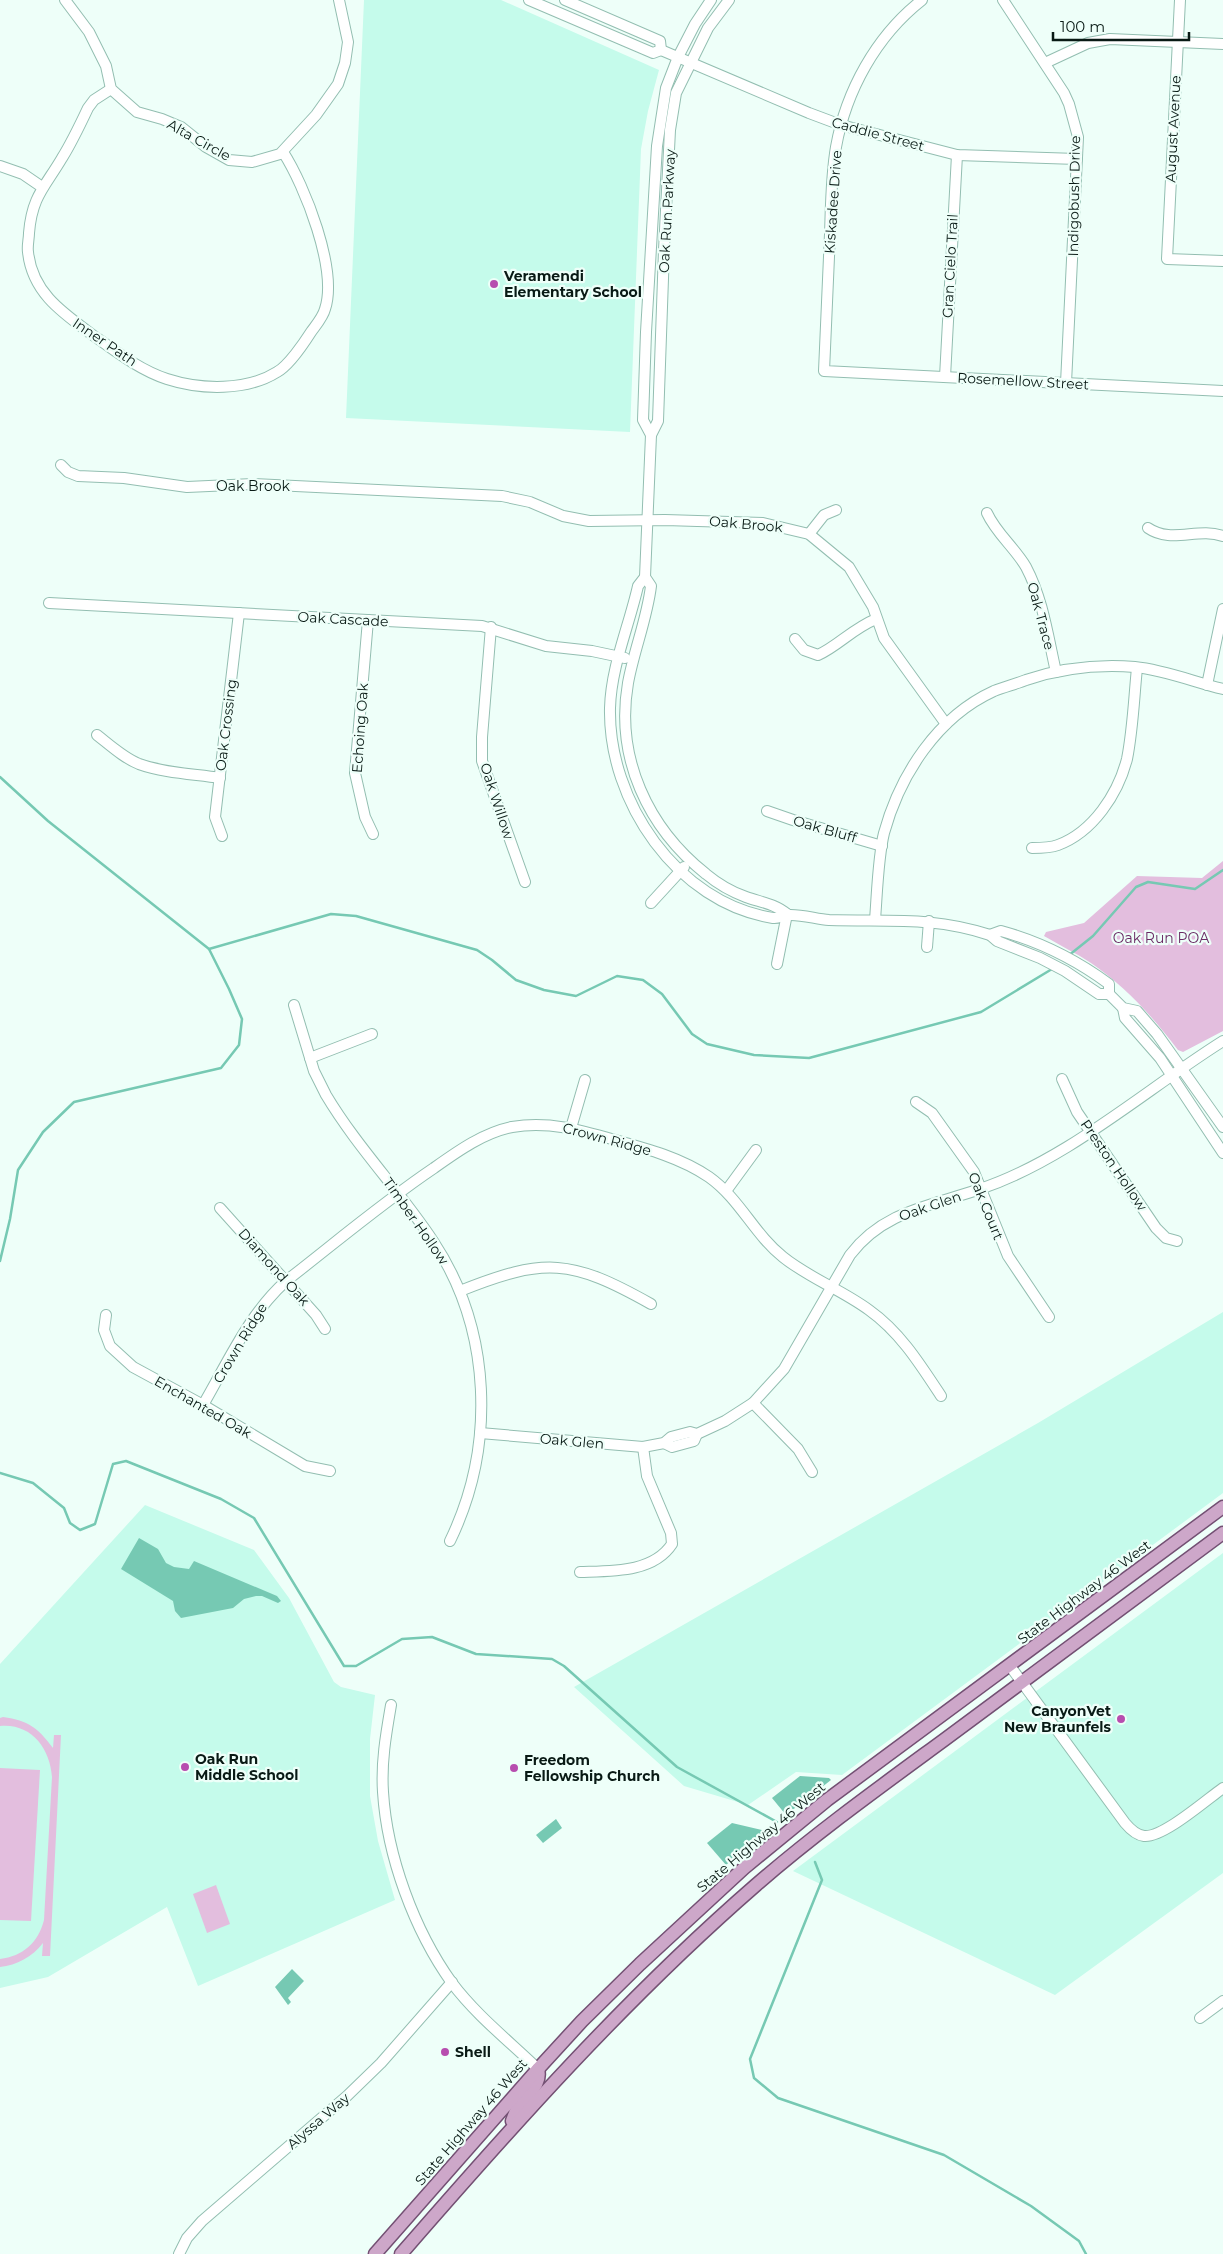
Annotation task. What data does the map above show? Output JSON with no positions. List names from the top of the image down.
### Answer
{
  "streets": {
    "main road": ["State Highway 46 West"],
    "street": [
      "August Avenue",
      "Caddie Street",
      "Alta Circle",
      "Indigobush Drive",
      "Kiskadee Drive",
      "Oak Run Parkway",
      "Gran Cielo Trail",
      "Inner Path",
      "Rosemellow Street",
      "Oak Brook",
      "Oak Trace",
      "Oak Cascade",
      "Oak Crossing",
      "Echoing Oak",
      "Oak Willow",
      "Oak Bluff",
      "Crown Ridge",
      "Preston Hollow",
      "Oak Glen",
      "Oak Court",
      "Timber Hollow",
      "Diamond Oak",
      "Enchanted Oak",
      "Alyssa Way"
    ]
  },
  "crossings": [
    ["Caddie Street", "Indigobush Drive"],
    ["Caddie Street", "Kiskadee Drive"],
    ["Caddie Street", "Oak Run Parkway"],
    ["Caddie Street", "Gran Cielo Trail"],
    ["Alta Circle", "Inner Path"],
    ["Indigobush Drive", "Rosemellow Street"],
    ["Kiskadee Drive", "Rosemellow Street"],
    ["Oak Run Parkway", "Oak Brook"],
    ["Oak Run Parkway", "Oak Cascade"],
    ["Oak Run Parkway", "Oak Glen"],
    ["Gran Cielo Trail", "Rosemellow Street"],
    ["Oak Cascade", "Oak Crossing"],
    ["Oak Cascade", "Echoing Oak"],
    ["Oak Cascade", "Oak Willow"],
    ["Crown Ridge", "Oak Glen"],
    ["Crown Ridge", "Timber Hollow"],
    ["Crown Ridge", "Diamond Oak"],
    ["Crown Ridge", "Enchanted Oak"],
    ["Preston Hollow", "Oak Glen"],
    ["Oak Glen", "Oak Court"],
    ["Oak Glen", "Timber Hollow"]
  ],
  "parks": ["Oak Run POA"],
  "places": [
    "Veramendi Elementary School",
    "CanyonVet New Braunfels",
    "Oak Run Middle School",
    "Freedom Fellowship Church",
    "Shell"
  ],
  "scale_bar": "100 m"
}
